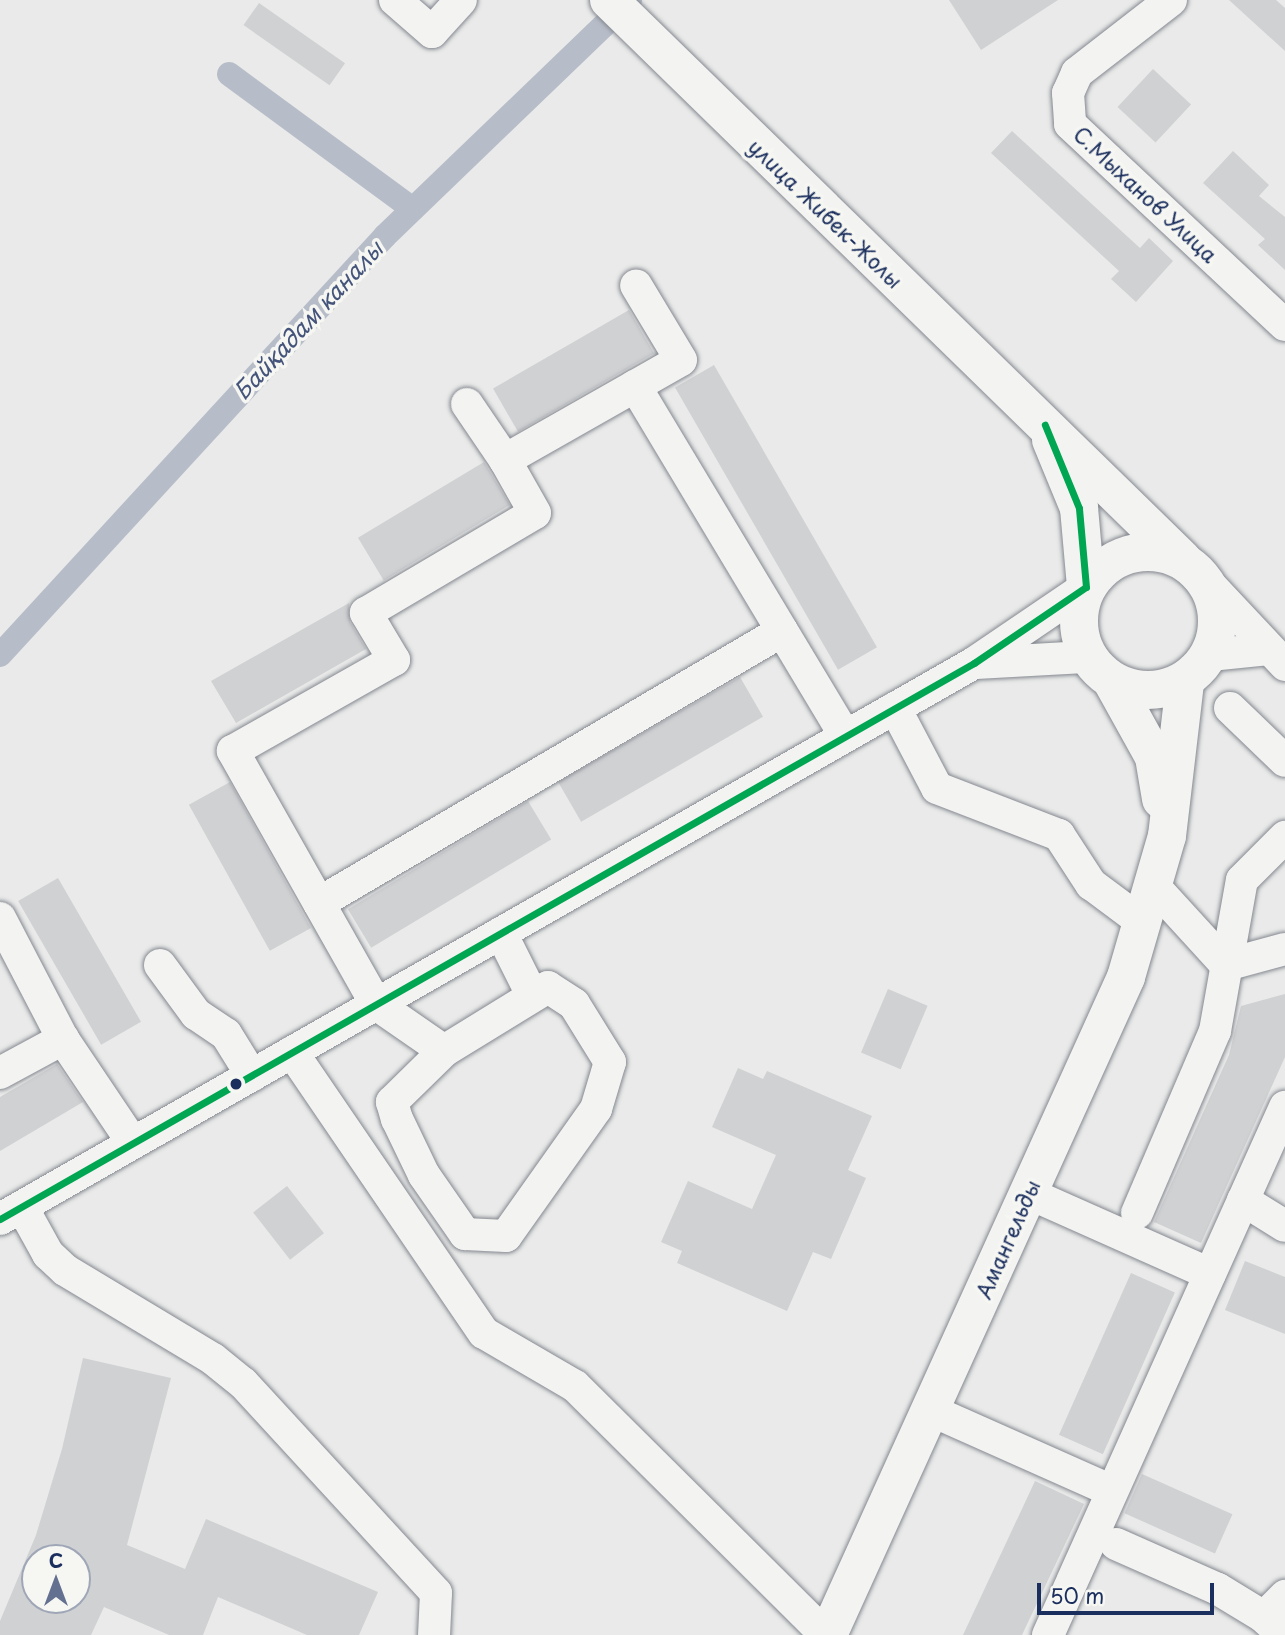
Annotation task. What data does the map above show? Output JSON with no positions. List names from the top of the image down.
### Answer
{
  "streets": {
    "main road": ["улица Жибек-Жолы", "Амангельды"],
    "street": ["С.Мыханов Улица"]
  },
  "crossings": [
    ["улица Жибек-Жолы", "Амангельды"]
  ],
  "water": ["Байқадам каналы"],
  "scale_bar": "50 m",
  "north": "top"
}
